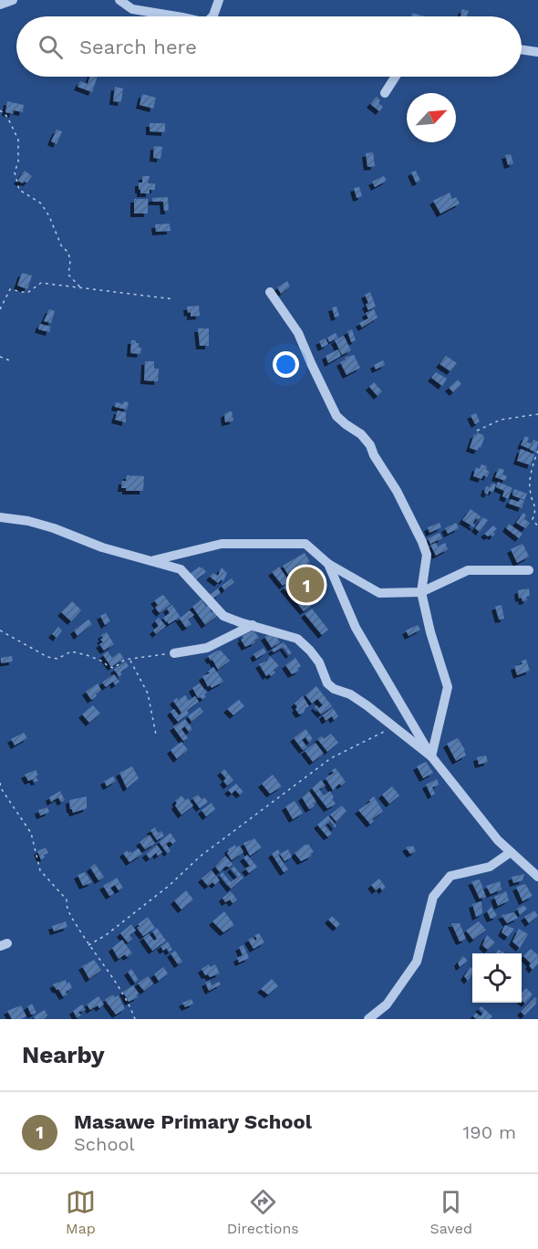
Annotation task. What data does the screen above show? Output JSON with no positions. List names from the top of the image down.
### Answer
{
  "north": "top right",
  "page": {
    "search": "Search here",
    "pins": "1",
    "heading": "Nearby",
    "list": [
      {
        "mark": "1",
        "name": "Masawe Primary School",
        "note": "School",
        "value": "190 m"
      }
    ],
    "nav": ["Map", "Directions", "Saved"]
  }
}
